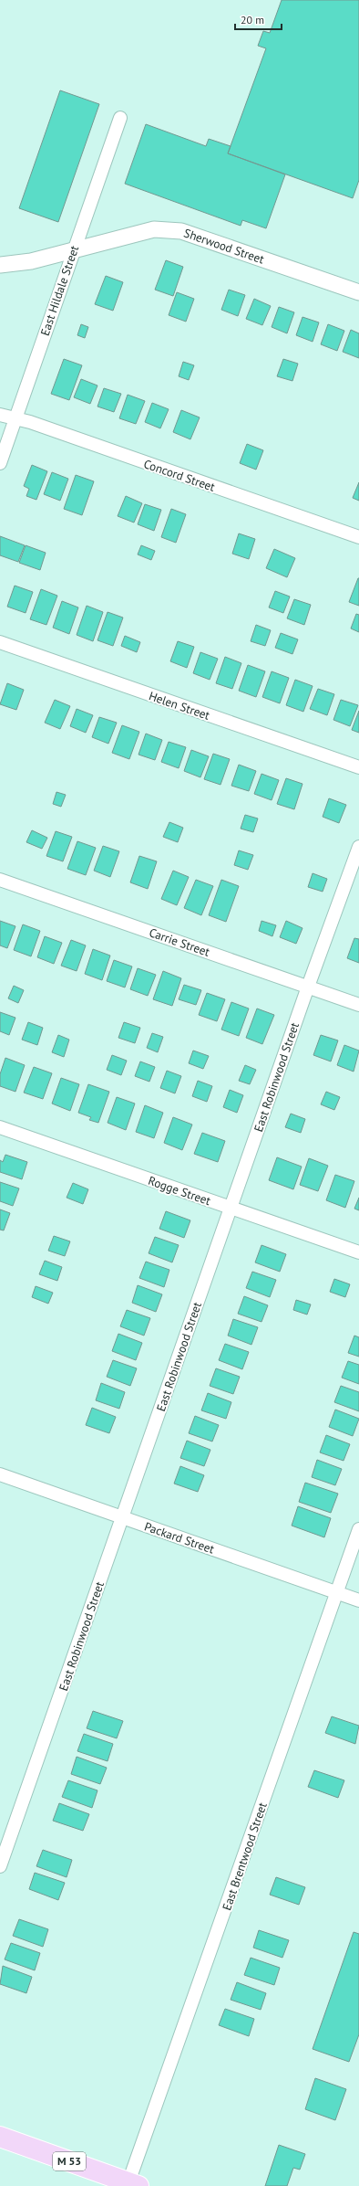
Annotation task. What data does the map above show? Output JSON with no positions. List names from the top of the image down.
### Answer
{
  "streets": {
    "main road": ["M 53"],
    "street": [
      "Sherwood Street",
      "East Hildale Street",
      "Concord Street",
      "Helen Street",
      "Carrie Street",
      "East Robinwood Street",
      "Rogge Street",
      "Packard Street",
      "East Brentwood Street"
    ]
  },
  "crossings": [
    ["Sherwood Street", "East Hildale Street"],
    ["East Hildale Street", "Concord Street"],
    ["Carrie Street", "East Robinwood Street"],
    ["East Robinwood Street", "Rogge Street"],
    ["East Robinwood Street", "Packard Street"],
    ["Packard Street", "East Brentwood Street"],
    ["East Brentwood Street", "M 53"]
  ],
  "scale_bar": "20 m"
}
